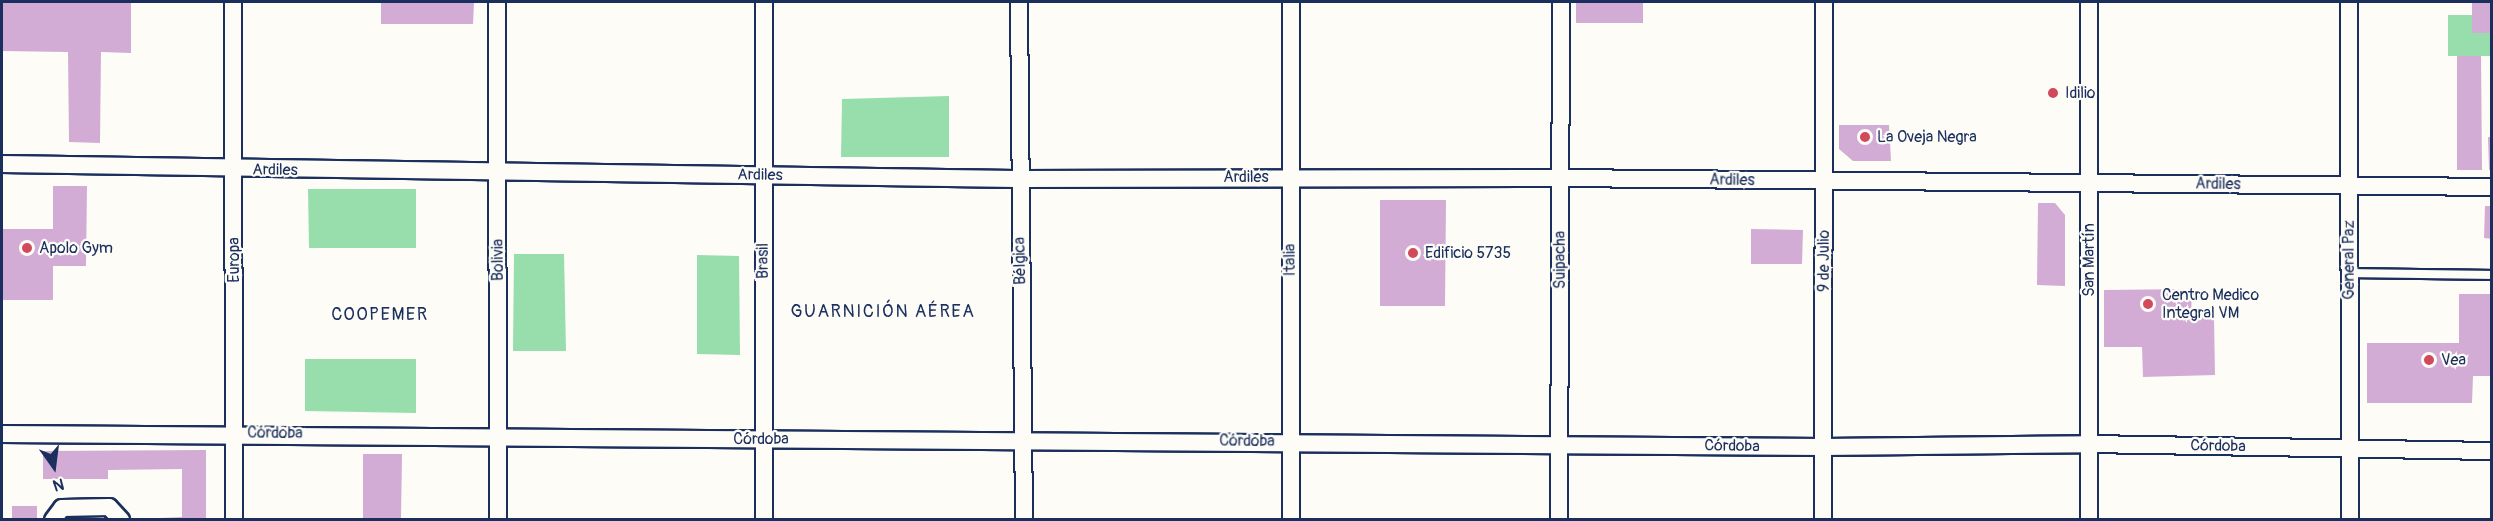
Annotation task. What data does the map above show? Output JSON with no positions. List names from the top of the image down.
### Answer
{
  "streets": {
    "street": [
      "Ardiles",
      "Europa",
      "Bolivia",
      "Italia",
      "Suipacha",
      "San Martín",
      "General Paz",
      "Brasil",
      "Bélgica",
      "9 de Julio",
      "Córdoba"
    ]
  },
  "crossings": [
    ["Ardiles", "Europa"],
    ["Ardiles", "Bolivia"],
    ["Ardiles", "Italia"],
    ["Ardiles", "Suipacha"],
    ["Ardiles", "San Martín"],
    ["Ardiles", "General Paz"],
    ["Ardiles", "Brasil"],
    ["Ardiles", "Bélgica"],
    ["Ardiles", "9 de Julio"],
    ["Europa", "Córdoba"],
    ["Bolivia", "Córdoba"],
    ["Italia", "Córdoba"],
    ["Suipacha", "Córdoba"],
    ["San Martín", "Córdoba"],
    ["General Paz", "Córdoba"],
    ["Brasil", "Córdoba"],
    ["Bélgica", "Córdoba"],
    ["9 de Julio", "Córdoba"]
  ],
  "districts": ["GUARNICIÓN AÉREA", "COOPEMER"],
  "places": [
    "Idilio",
    "La Oveja Negra",
    "Apolo Gym",
    "Edificio 5735",
    "Centro Medico Integral VM",
    "Vea"
  ],
  "north": "bottom"
}
